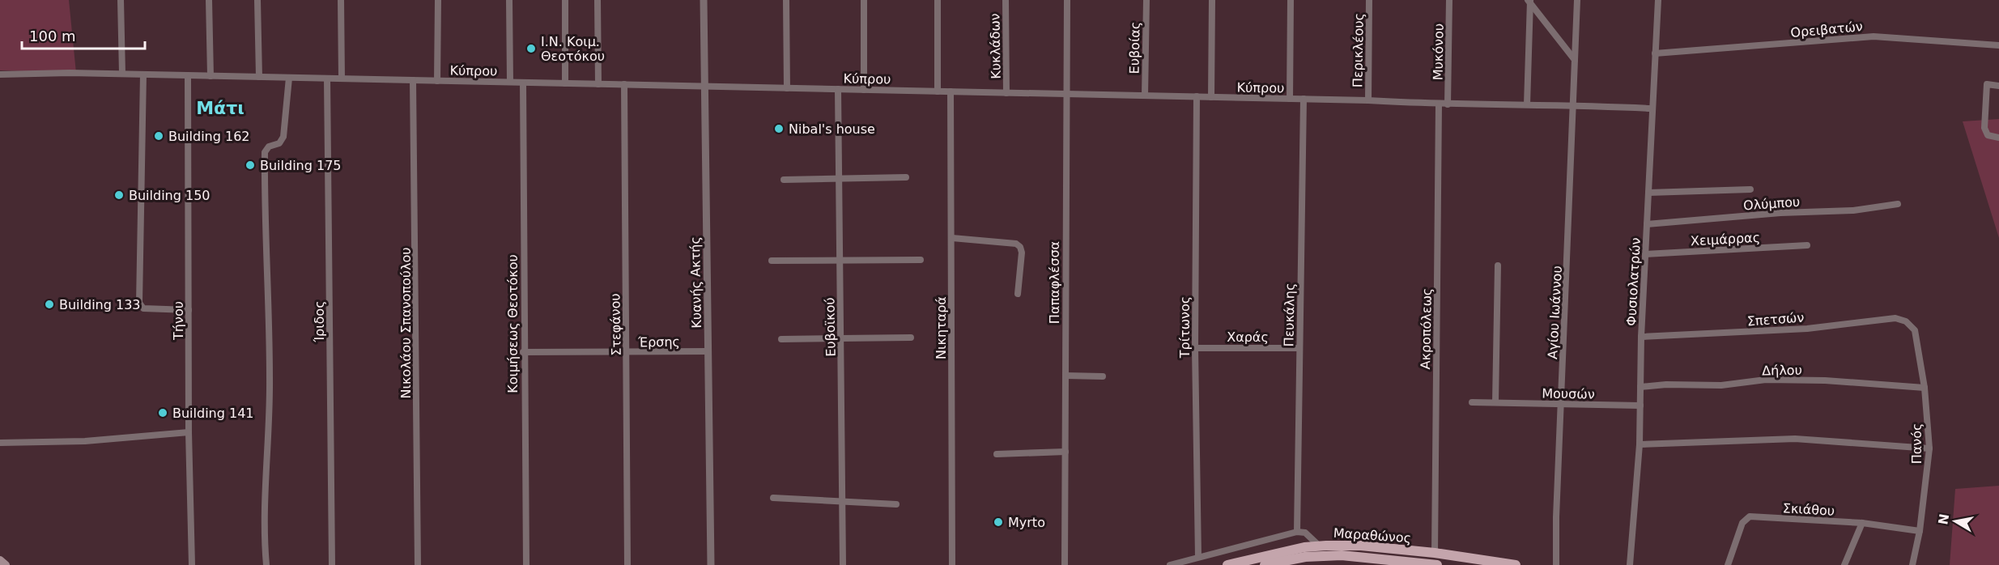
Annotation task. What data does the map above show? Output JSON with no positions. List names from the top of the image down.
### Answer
{
  "streets": {
    "main road": ["Μαραθώνος"],
    "street": [
      "Ορειβατών",
      "Κυκλάδων",
      "Ευβοίας",
      "Περικλέους",
      "Μυκόνου",
      "Κύπρου",
      "Ολύμπου",
      "Χειμάρρας",
      "Φυσιολατρών",
      "Κυανής Ακτής",
      "Παπαφλέσσα",
      "Αγίου Ιωάννου",
      "Πευκάλης",
      "Σπετσών",
      "Τήνου",
      "Ίριδος",
      "Νικολάου Σπανοπούλου",
      "Κοιμήσεως Θεοτόκου",
      "Στεφάνου",
      "Ευβοϊκού",
      "Τρίτωνος",
      "Νικηταρά",
      "Ακροπόλεως",
      "Χαράς",
      "Έρσης",
      "Δήλου",
      "Μουσών",
      "Πανός",
      "Σκιάθου"
    ]
  },
  "crossings": [
    ["Ορειβατών", "Φυσιολατρών"],
    ["Κυκλάδων", "Κύπρου"],
    ["Ευβοίας", "Κύπρου"],
    ["Περικλέους", "Κύπρου"],
    ["Μυκόνου", "Κύπρου"],
    ["Κύπρου", "Φυσιολατρών"],
    ["Κύπρου", "Κυανής Ακτής"],
    ["Κύπρου", "Παπαφλέσσα"],
    ["Κύπρου", "Αγίου Ιωάννου"],
    ["Κύπρου", "Πευκάλης"],
    ["Κύπρου", "Τήνου"],
    ["Κύπρου", "Ίριδος"],
    ["Κύπρου", "Νικολάου Σπανοπούλου"],
    ["Κύπρου", "Κοιμήσεως Θεοτόκου"],
    ["Κύπρου", "Στεφάνου"],
    ["Κύπρου", "Ευβοϊκού"],
    ["Κύπρου", "Τρίτωνος"],
    ["Κύπρου", "Νικηταρά"],
    ["Κύπρου", "Ακροπόλεως"],
    ["Ολύμπου", "Φυσιολατρών"],
    ["Χειμάρρας", "Φυσιολατρών"],
    ["Φυσιολατρών", "Σπετσών"],
    ["Φυσιολατρών", "Δήλου"],
    ["Φυσιολατρών", "Μουσών"],
    ["Κυανής Ακτής", "Έρσης"],
    ["Αγίου Ιωάννου", "Μουσών"],
    ["Πευκάλης", "Χαράς"],
    ["Σπετσών", "Πανός"],
    ["Κοιμήσεως Θεοτόκου", "Έρσης"],
    ["Στεφάνου", "Έρσης"],
    ["Τρίτωνος", "Χαράς"],
    ["Ακροπόλεως", "Μαραθώνος"],
    ["Δήλου", "Πανός"],
    ["Πανός", "Σκιάθου"]
  ],
  "districts": ["Μάτι"],
  "places": [
    "Ι.Ν. Κοιμ. Θεοτόκου",
    "Nibal's house",
    "Building 162",
    "Building 175",
    "Building 150",
    "Building 133",
    "Building 141",
    "Myrto"
  ],
  "scale_bar": "100 m",
  "north": "left"
}
